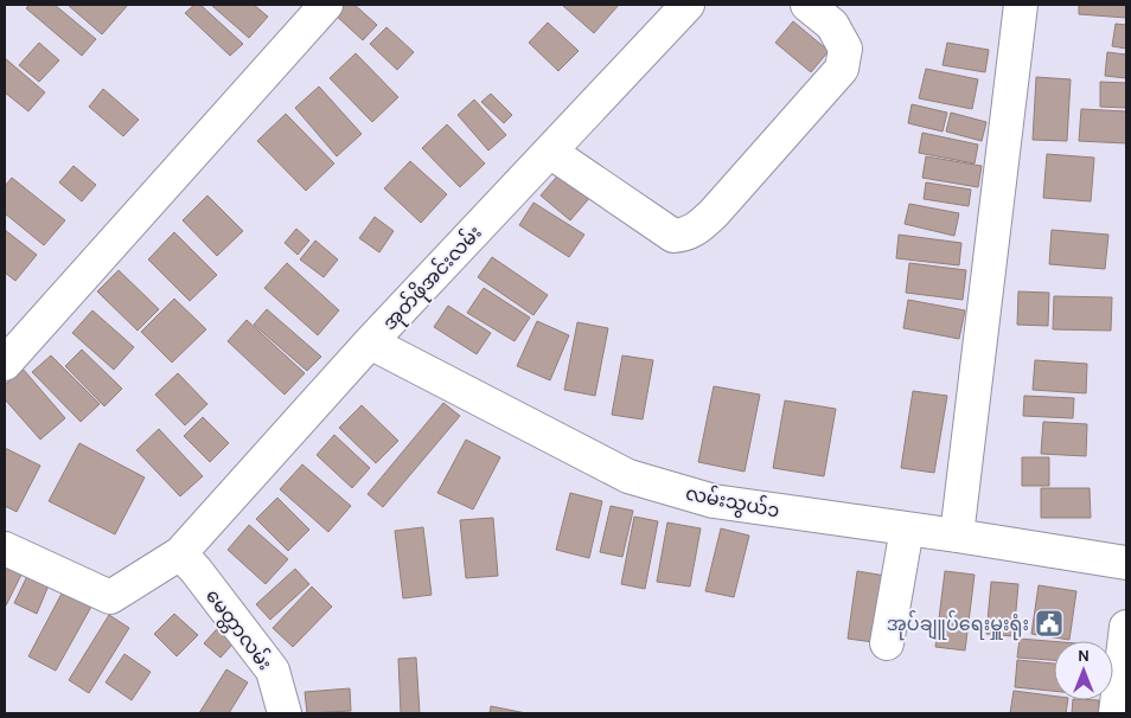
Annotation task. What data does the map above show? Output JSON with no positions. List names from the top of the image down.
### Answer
{
  "streets": {
    "street": ["အုတ်ဖိုအင်းလမ်း", "လမ်းသွယ်၁", "မေတ္တာလမ်း"]
  },
  "crossings": [
    ["အုတ်ဖိုအင်းလမ်း", "လမ်းသွယ်၁"],
    ["အုတ်ဖိုအင်းလမ်း", "မေတ္တာလမ်း"]
  ],
  "places": {
    "public building": ["အုပ်ချူပ်ရေးမှူးရုံး"]
  },
  "north": "top"
}
